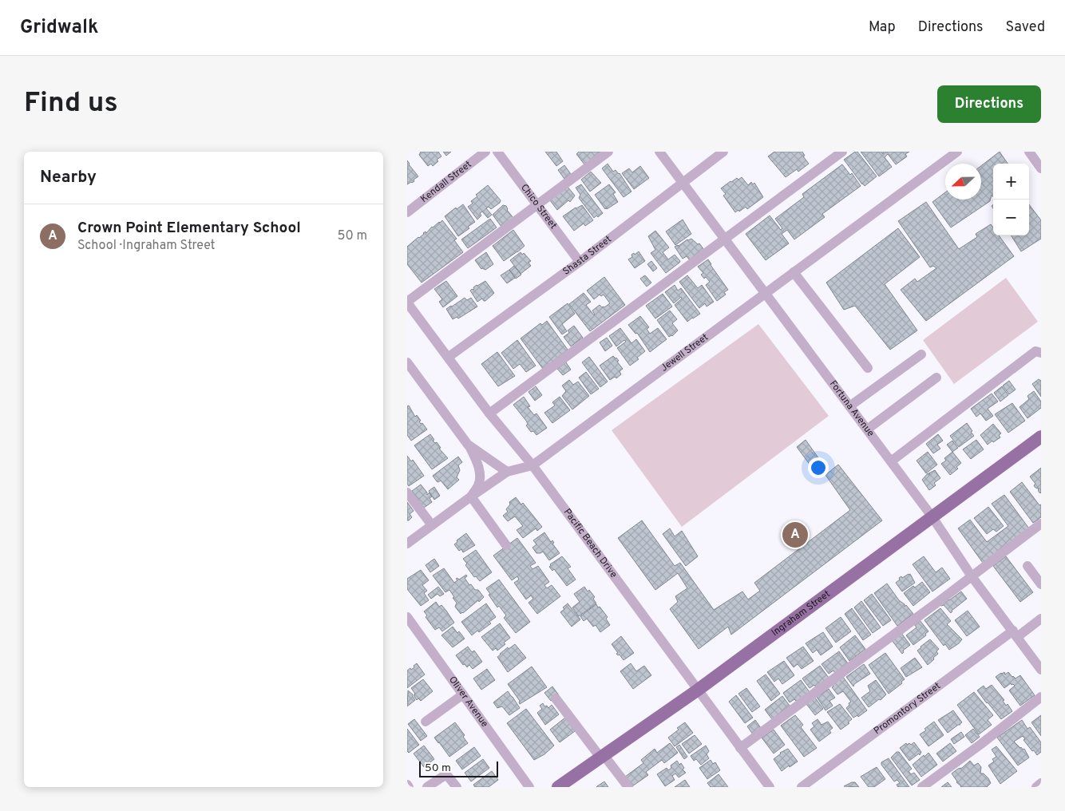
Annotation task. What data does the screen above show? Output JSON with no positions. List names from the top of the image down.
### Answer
{
  "streets": {
    "main road": ["Ingraham Street"],
    "street": [
      "Kendall Street",
      "Chico Street",
      "Shasta Street",
      "Jewell Street",
      "Fortuna Avenue",
      "Pacific Beach Drive",
      "Oliver Avenue",
      "Promontory Street"
    ]
  },
  "crossings": [
    ["Chico Street", "Shasta Street"],
    ["Shasta Street", "Fortuna Avenue"],
    ["Shasta Street", "Pacific Beach Drive"],
    ["Jewell Street", "Fortuna Avenue"],
    ["Jewell Street", "Pacific Beach Drive"],
    ["Fortuna Avenue", "Ingraham Street"],
    ["Fortuna Avenue", "Promontory Street"],
    ["Pacific Beach Drive", "Ingraham Street"]
  ],
  "scale_bar": "50 m",
  "north": "left",
  "page": {
    "header": "Gridwalk",
    "nav": ["Map", "Directions", "Saved"],
    "buttons": "Directions",
    "title": "Find us",
    "heading": "Nearby",
    "map_buttons": ["+", "−"],
    "list": [
      {
        "mark": "A",
        "name": "Crown Point Elementary School",
        "note": "School · Ingraham Street",
        "value": "50 m"
      }
    ],
    "pins": "A",
    "scale": "50 m"
  }
}
